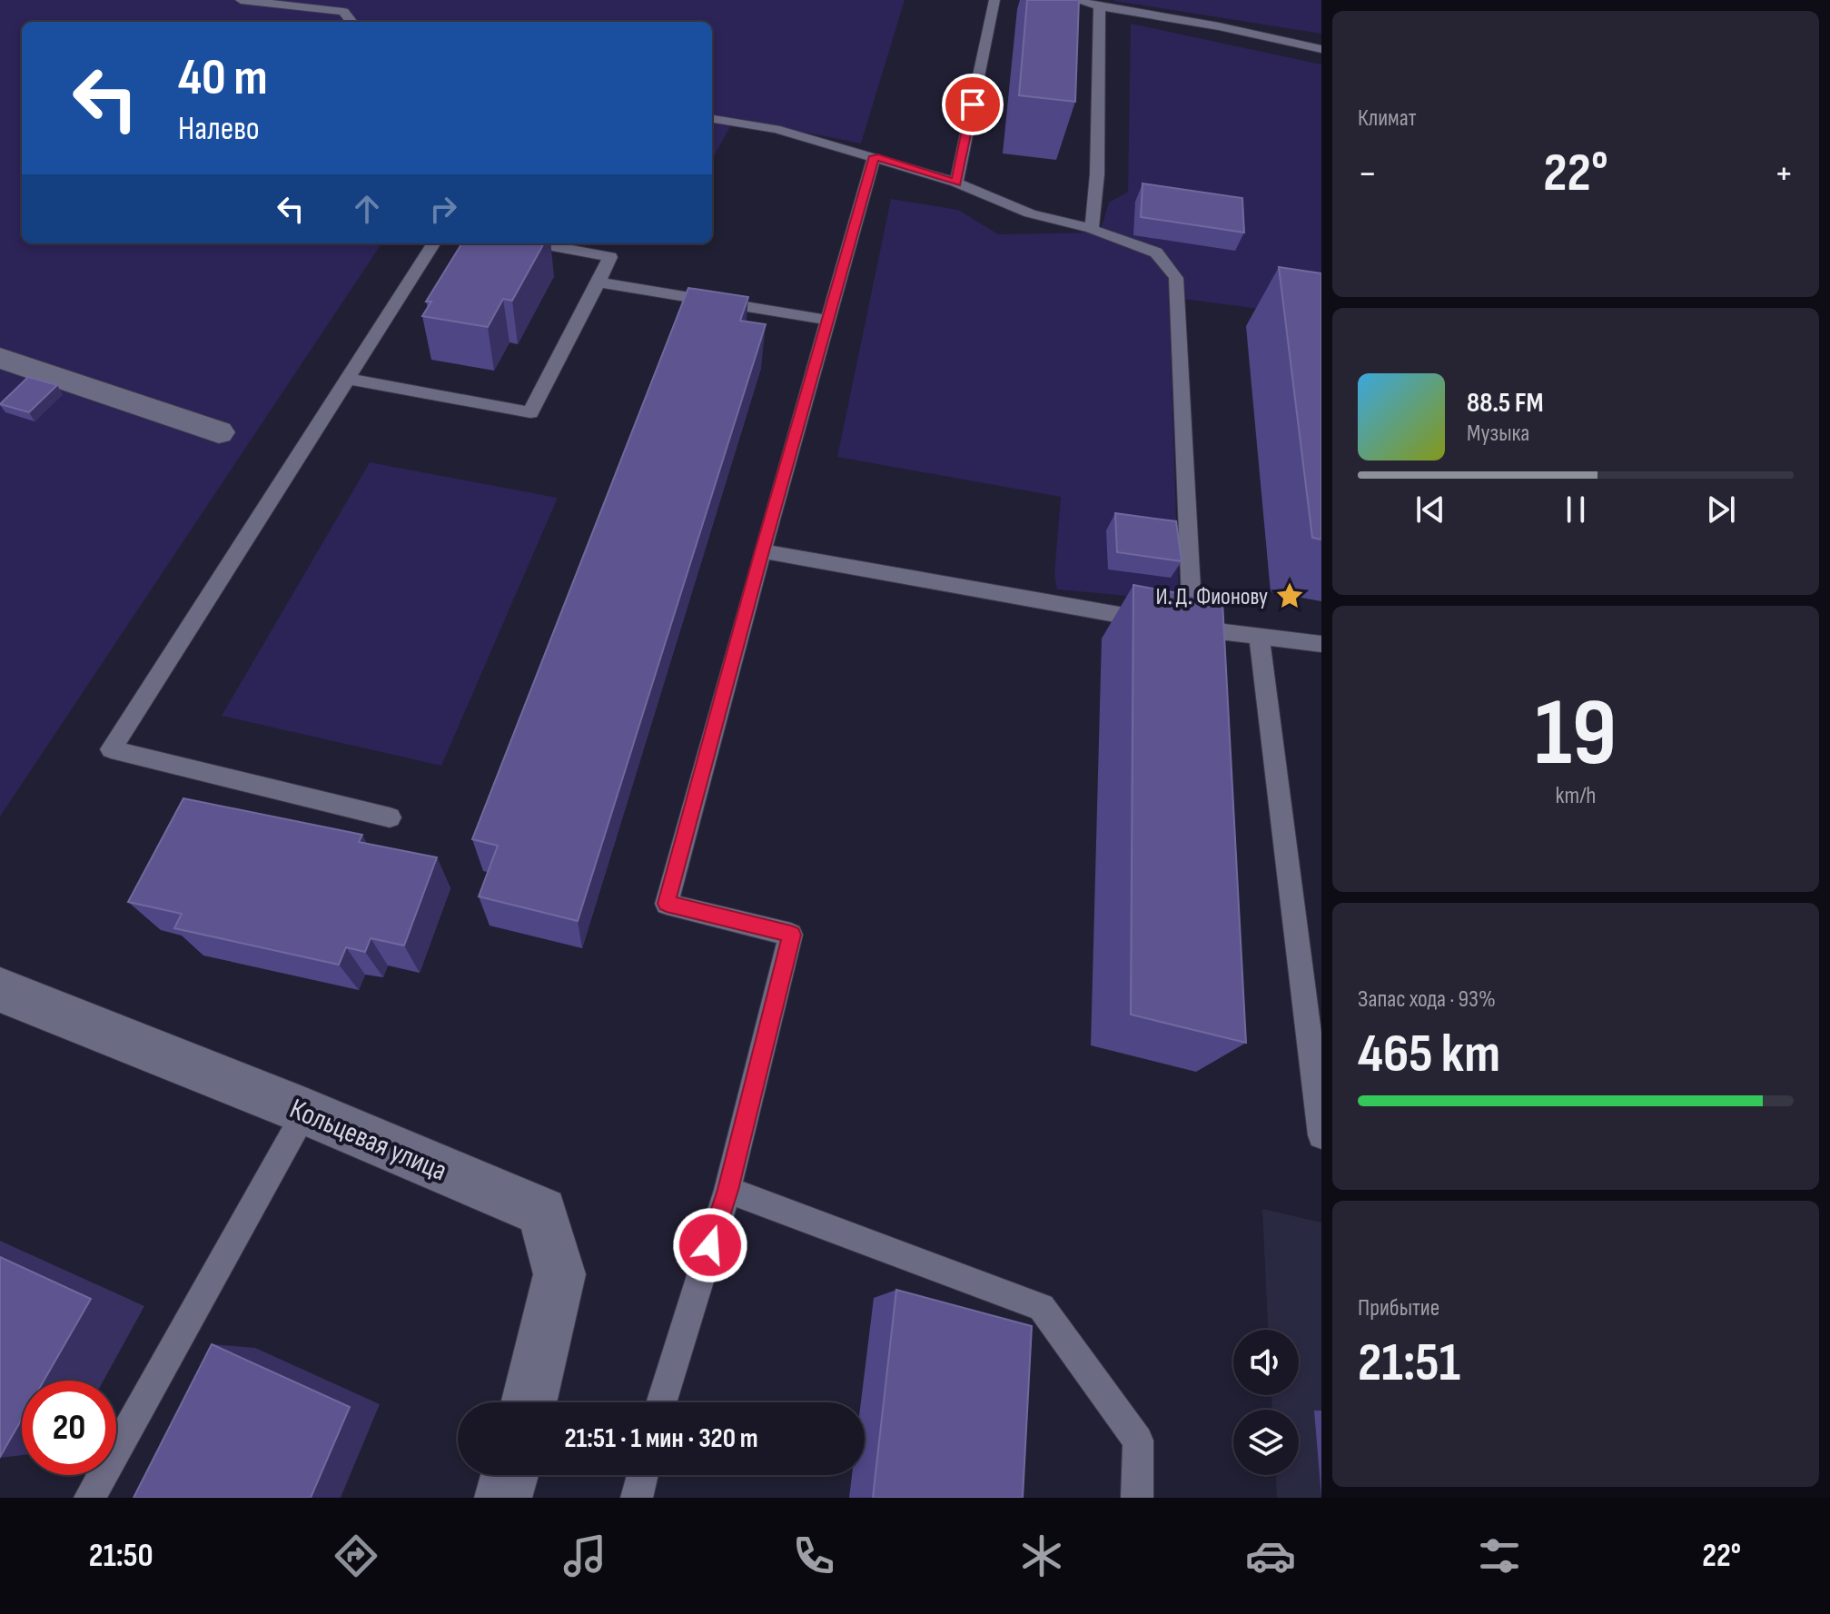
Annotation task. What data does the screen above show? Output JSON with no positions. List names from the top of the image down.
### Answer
{
  "streets": {
    "street": ["Кольцевая улица"]
  },
  "places": {
    "place": ["И. Д. Фионову"]
  },
  "page": {
    "tile": [
      "Климат",
      ["19", "km/h"],
      ["Запас хода · 93%", "465 km"],
      ["Прибытие", "21:51"]
    ],
    "turn": ["40 m", "Налево"],
    "heat": ["−", "22°", "+"],
    "song": ["88.5 FM", "Музыка"],
    "limit": "20",
    "trip": "21:51 · 1 мин · 320 m",
    "tabs": ["21:50", "22°"]
  }
}
